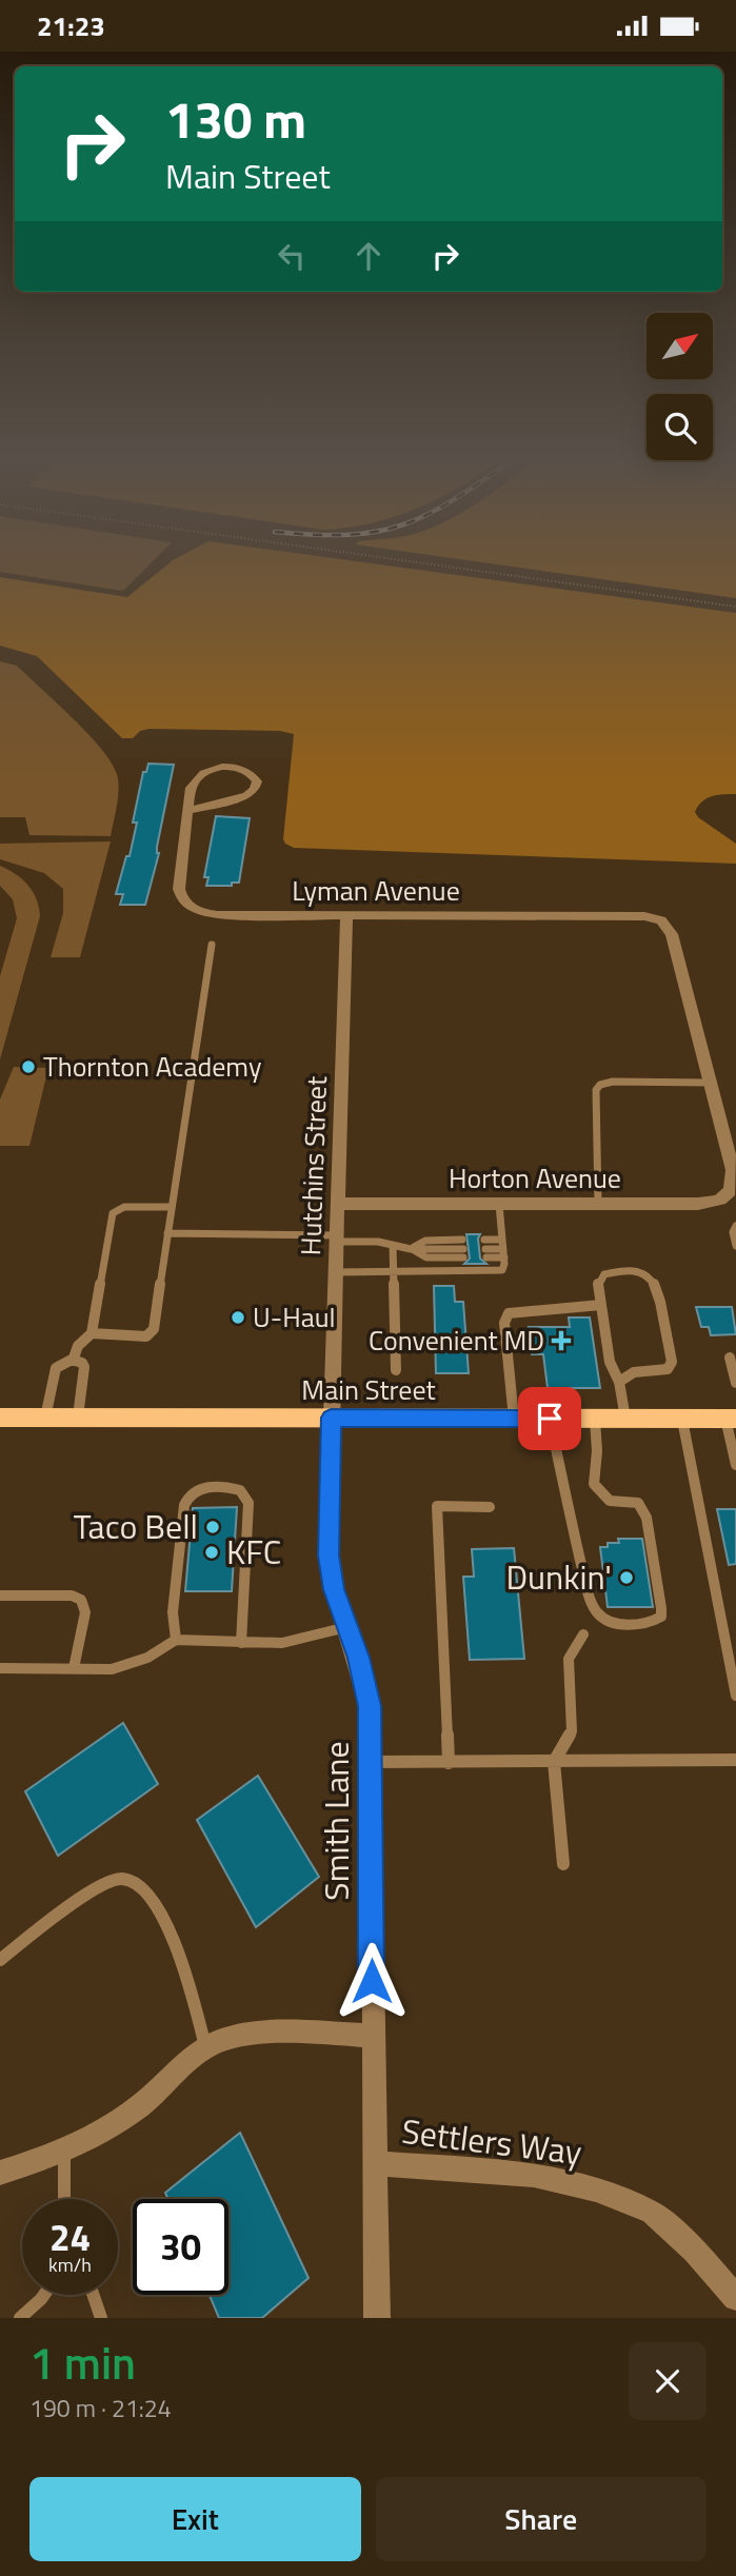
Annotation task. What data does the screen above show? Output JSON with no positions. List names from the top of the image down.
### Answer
{
  "streets": {
    "main road": ["Main Street"],
    "street": [
      "Lyman Avenue",
      "Hutchins Street",
      "Horton Avenue",
      "Smith Lane",
      "Settlers Way"
    ]
  },
  "crossings": [
    ["Lyman Avenue", "Hutchins Street"],
    ["Hutchins Street", "Horton Avenue"],
    ["Hutchins Street", "Main Street"],
    ["Hutchins Street", "Smith Lane"],
    ["Main Street", "Smith Lane"],
    ["Smith Lane", "Settlers Way"]
  ],
  "places": {
    "other": [
      "Thornton Academy",
      "U-Haul",
      "Taco Bell",
      "KFC",
      "Dunkin'"
    ],
    "health": ["Convenient MD"]
  },
  "north": "top right",
  "page": {
    "status": "21:23",
    "turn": ["130 m", "Main Street"],
    "speed": "24 km/h",
    "limit": "30",
    "heading": ["1 min", "190 m · 21:24"],
    "buttons": ["Exit", "Share"]
  }
}
